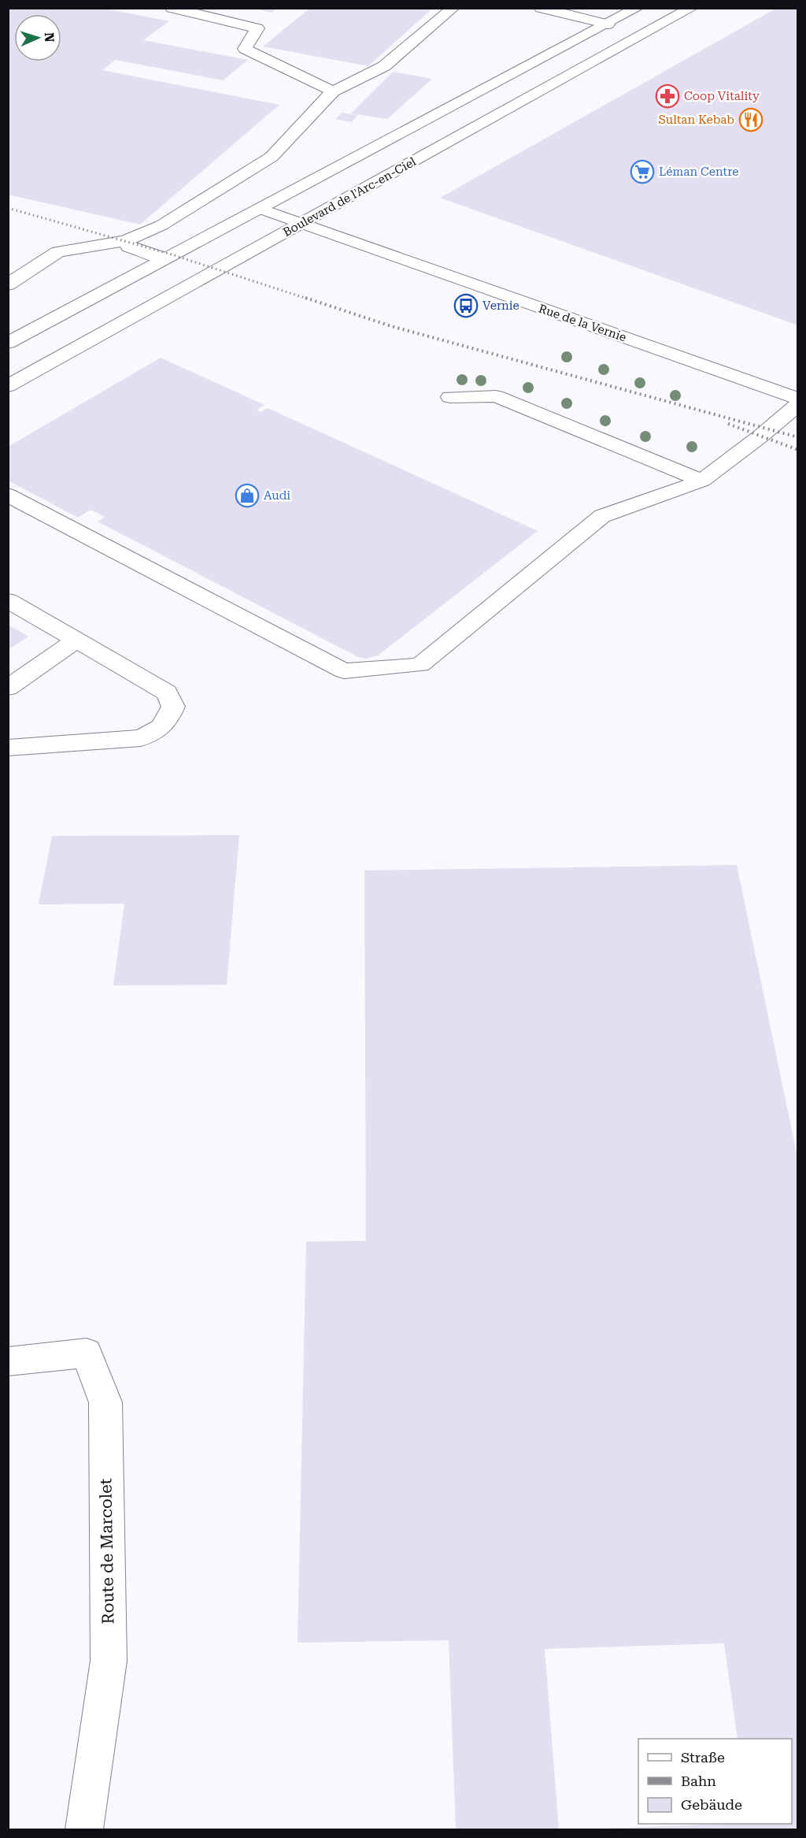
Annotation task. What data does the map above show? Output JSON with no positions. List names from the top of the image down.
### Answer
{
  "streets": {
    "main road": ["Boulevard de l'Arc-en-Ciel", "Rue de la Vernie", "Route de Marcolet"]
  },
  "crossings": [
    ["Boulevard de l'Arc-en-Ciel", "Rue de la Vernie"]
  ],
  "places": {
    "pharmacy": ["Coop Vitality"],
    "restaurant": ["Sultan Kebab"],
    "supermarket": ["Léman Centre"],
    "bus stop": ["Vernie"],
    "shop": ["Audi"]
  },
  "legend": ["Straße", "Bahn", "Gebäude"],
  "north": "right"
}
